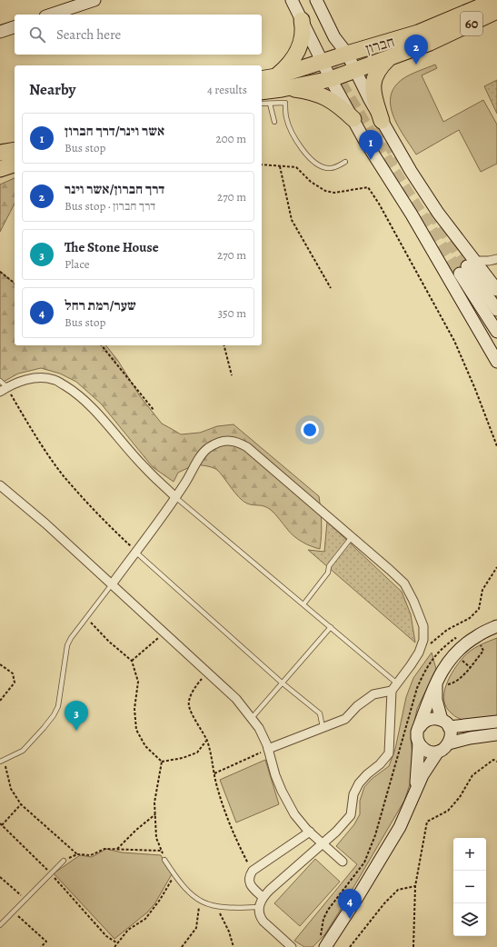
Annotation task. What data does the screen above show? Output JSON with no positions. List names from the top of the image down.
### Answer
{
  "streets": {
    "highway": ["60", "חברון"]
  },
  "crossings": [
    ["60", "חברון"]
  ],
  "page": {
    "search": "Search here",
    "pins": [
      "2",
      "1",
      "3",
      "4"
    ],
    "heading": ["Nearby", "4 results"],
    "list": [
      {
        "mark": "1",
        "name": "אשר וינר/דרך חברון",
        "note": "Bus stop",
        "value": "200 m"
      },
      {
        "mark": "2",
        "name": "דרך חברון/אשר וינר",
        "note": "Bus stop · דרך חברון",
        "value": "270 m"
      },
      {
        "mark": "3",
        "name": "The Stone House",
        "note": "Place",
        "value": "270 m"
      },
      {
        "mark": "4",
        "name": "שער/רמת רחל",
        "note": "Bus stop",
        "value": "350 m"
      }
    ],
    "map_buttons": ["+", "−"]
  }
}
